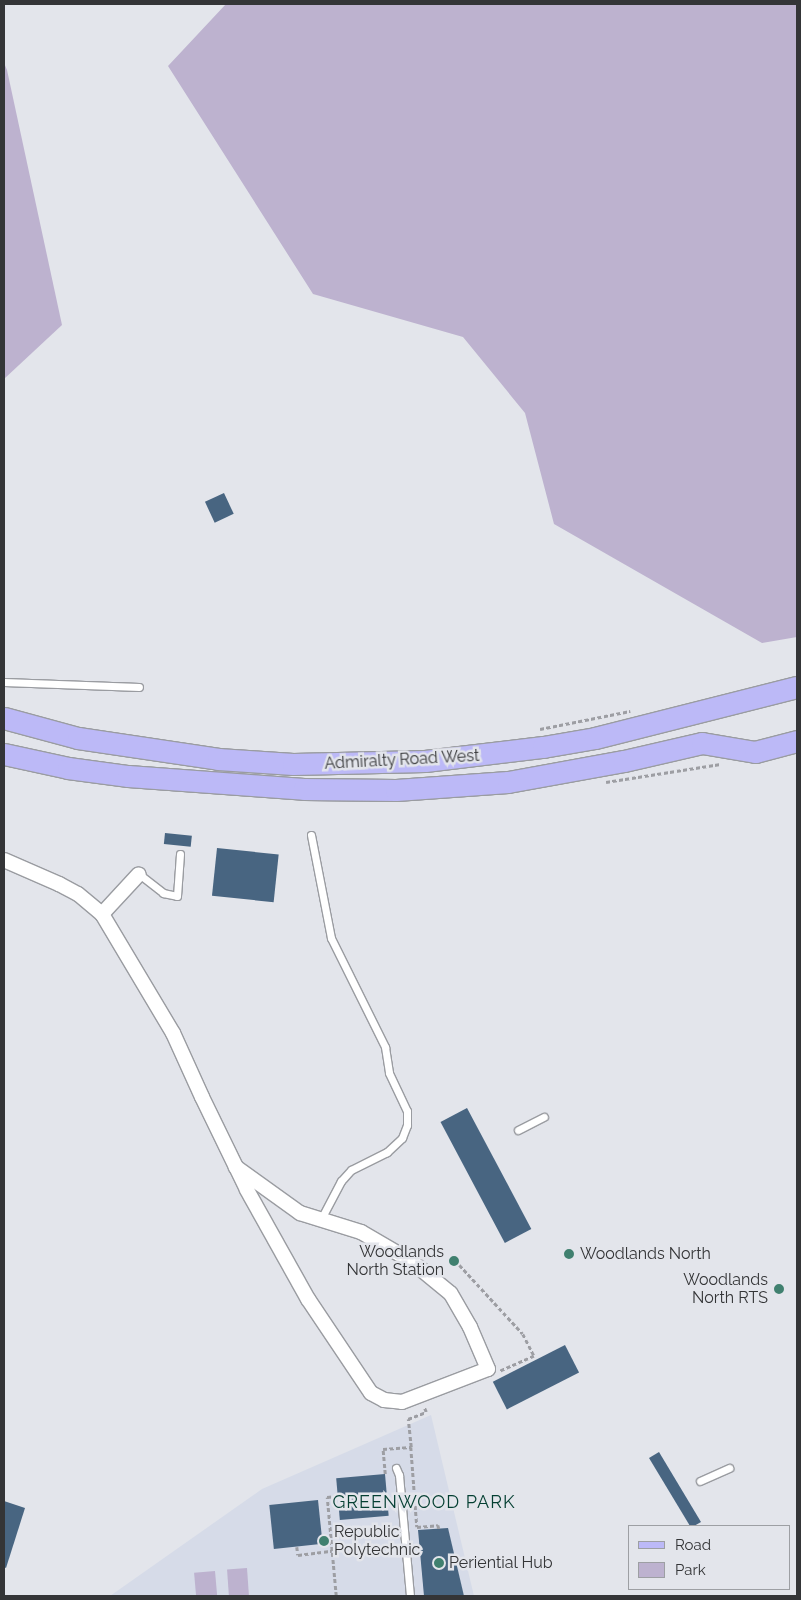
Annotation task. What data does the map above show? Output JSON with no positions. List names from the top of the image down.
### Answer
{
  "streets": {
    "main road": ["Admiralty Road West"]
  },
  "districts": ["GREENWOOD PARK"],
  "places": [
    "Woodlands North",
    "Woodlands North Station",
    "Woodlands North RTS",
    "Republic Polytechnic",
    "Periential Hub"
  ],
  "legend": ["Road", "Park"]
}
